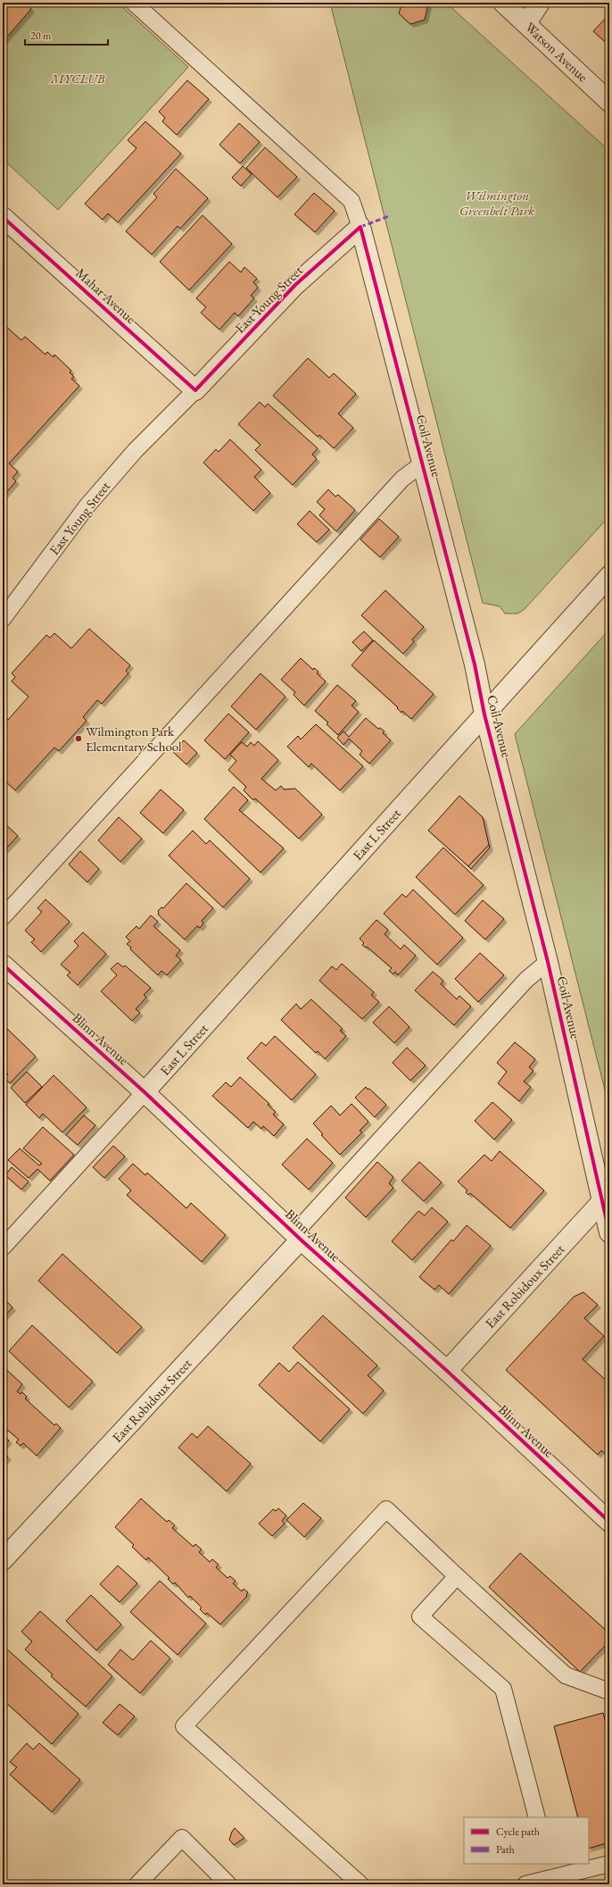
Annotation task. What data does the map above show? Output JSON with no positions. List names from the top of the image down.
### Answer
{
  "streets": {
    "street": [
      "Watson Avenue",
      "Mahar Avenue",
      "East Young Street",
      "Coil Avenue",
      "East L Street",
      "Blinn Avenue",
      "East Robidoux Street"
    ]
  },
  "crossings": [
    ["Mahar Avenue", "East Young Street"],
    ["East Young Street", "Coil Avenue"],
    ["Coil Avenue", "East L Street"],
    ["Coil Avenue", "East Robidoux Street"],
    ["East L Street", "Blinn Avenue"],
    ["Blinn Avenue", "East Robidoux Street"]
  ],
  "parks": ["MYCLUB", "Wilmington Greenbelt Park"],
  "places": ["Wilmington Park Elementary School"],
  "legend": ["Cycle path", "Path"],
  "scale_bar": "20 m"
}
